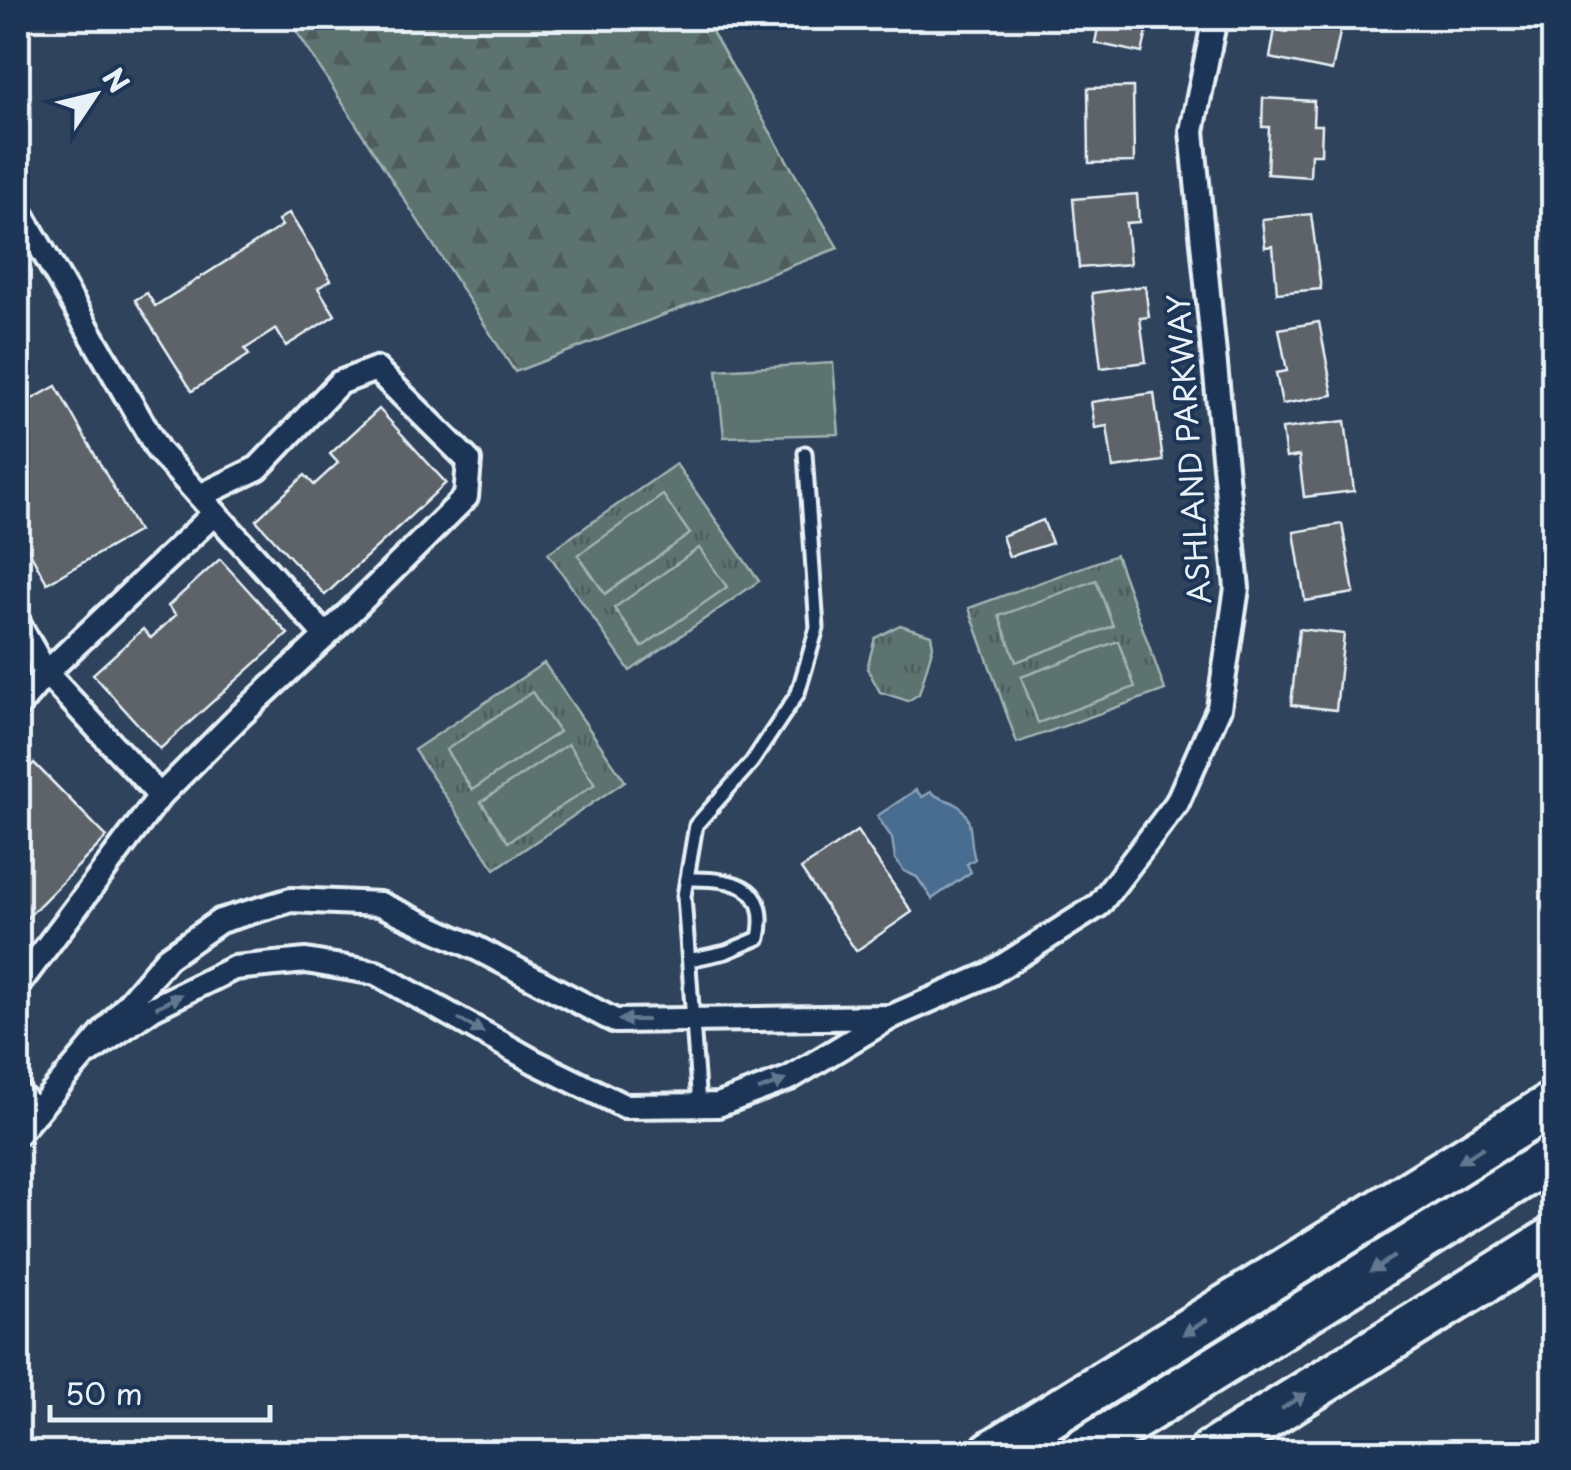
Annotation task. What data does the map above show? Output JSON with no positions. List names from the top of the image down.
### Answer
{
  "streets": {
    "street": ["ASHLAND PARKWAY"]
  },
  "scale_bar": "50 m",
  "north": "top right"
}
